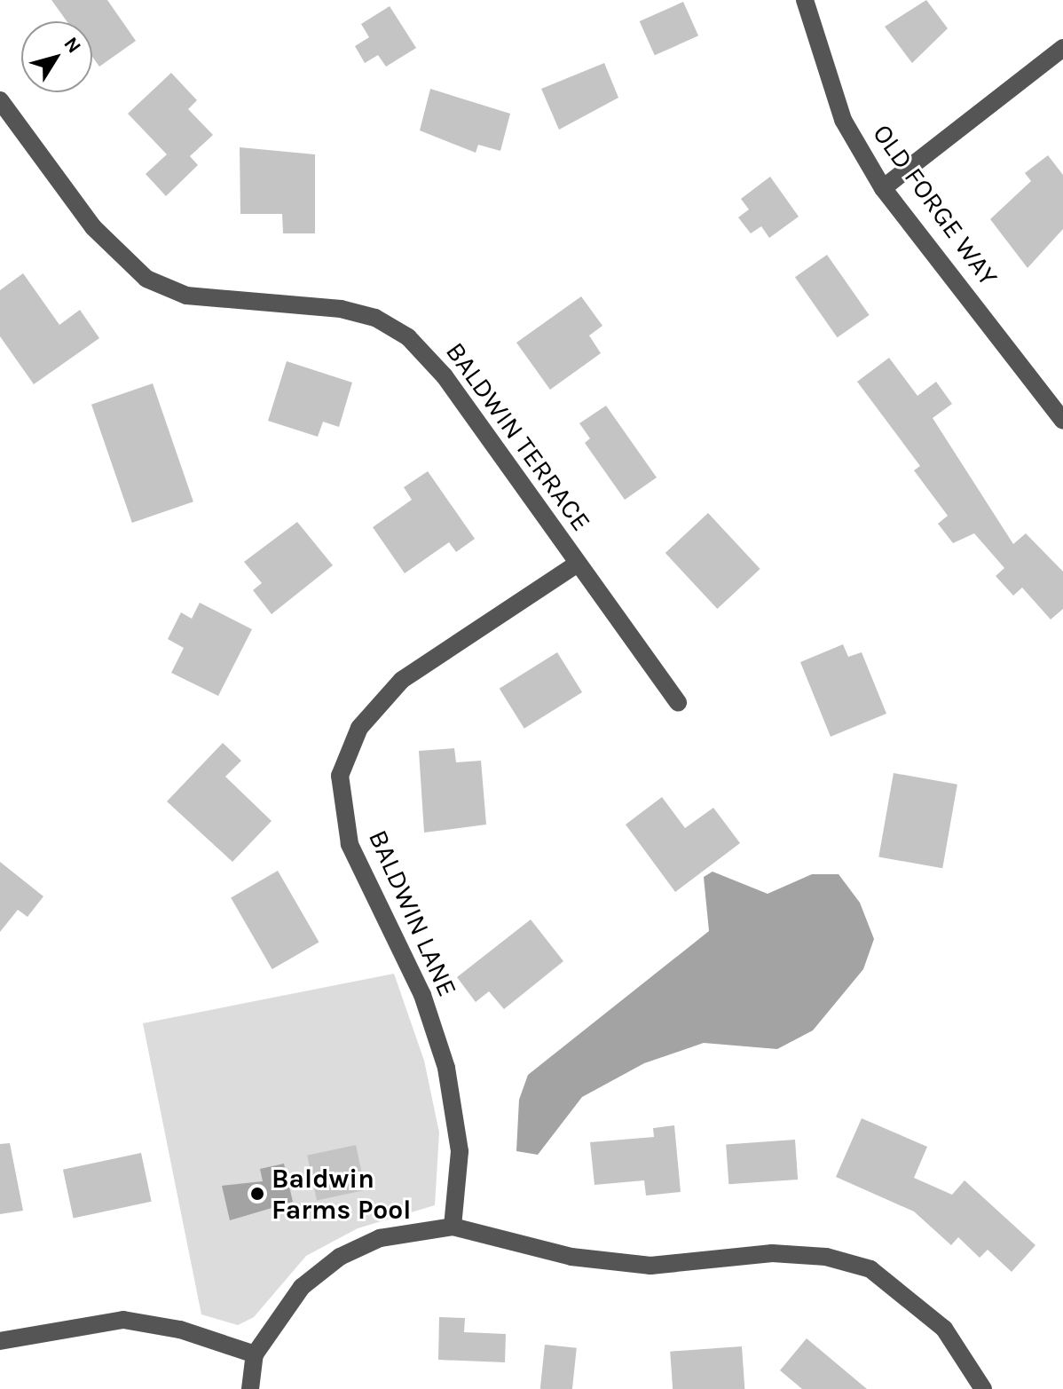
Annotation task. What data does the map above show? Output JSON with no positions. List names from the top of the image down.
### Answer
{
  "streets": {
    "street": ["OLD FORGE WAY", "BALDWIN TERRACE", "BALDWIN LANE"]
  },
  "crossings": [
    ["BALDWIN TERRACE", "BALDWIN LANE"]
  ],
  "places": ["Baldwin Farms Pool"],
  "north": "top right"
}
